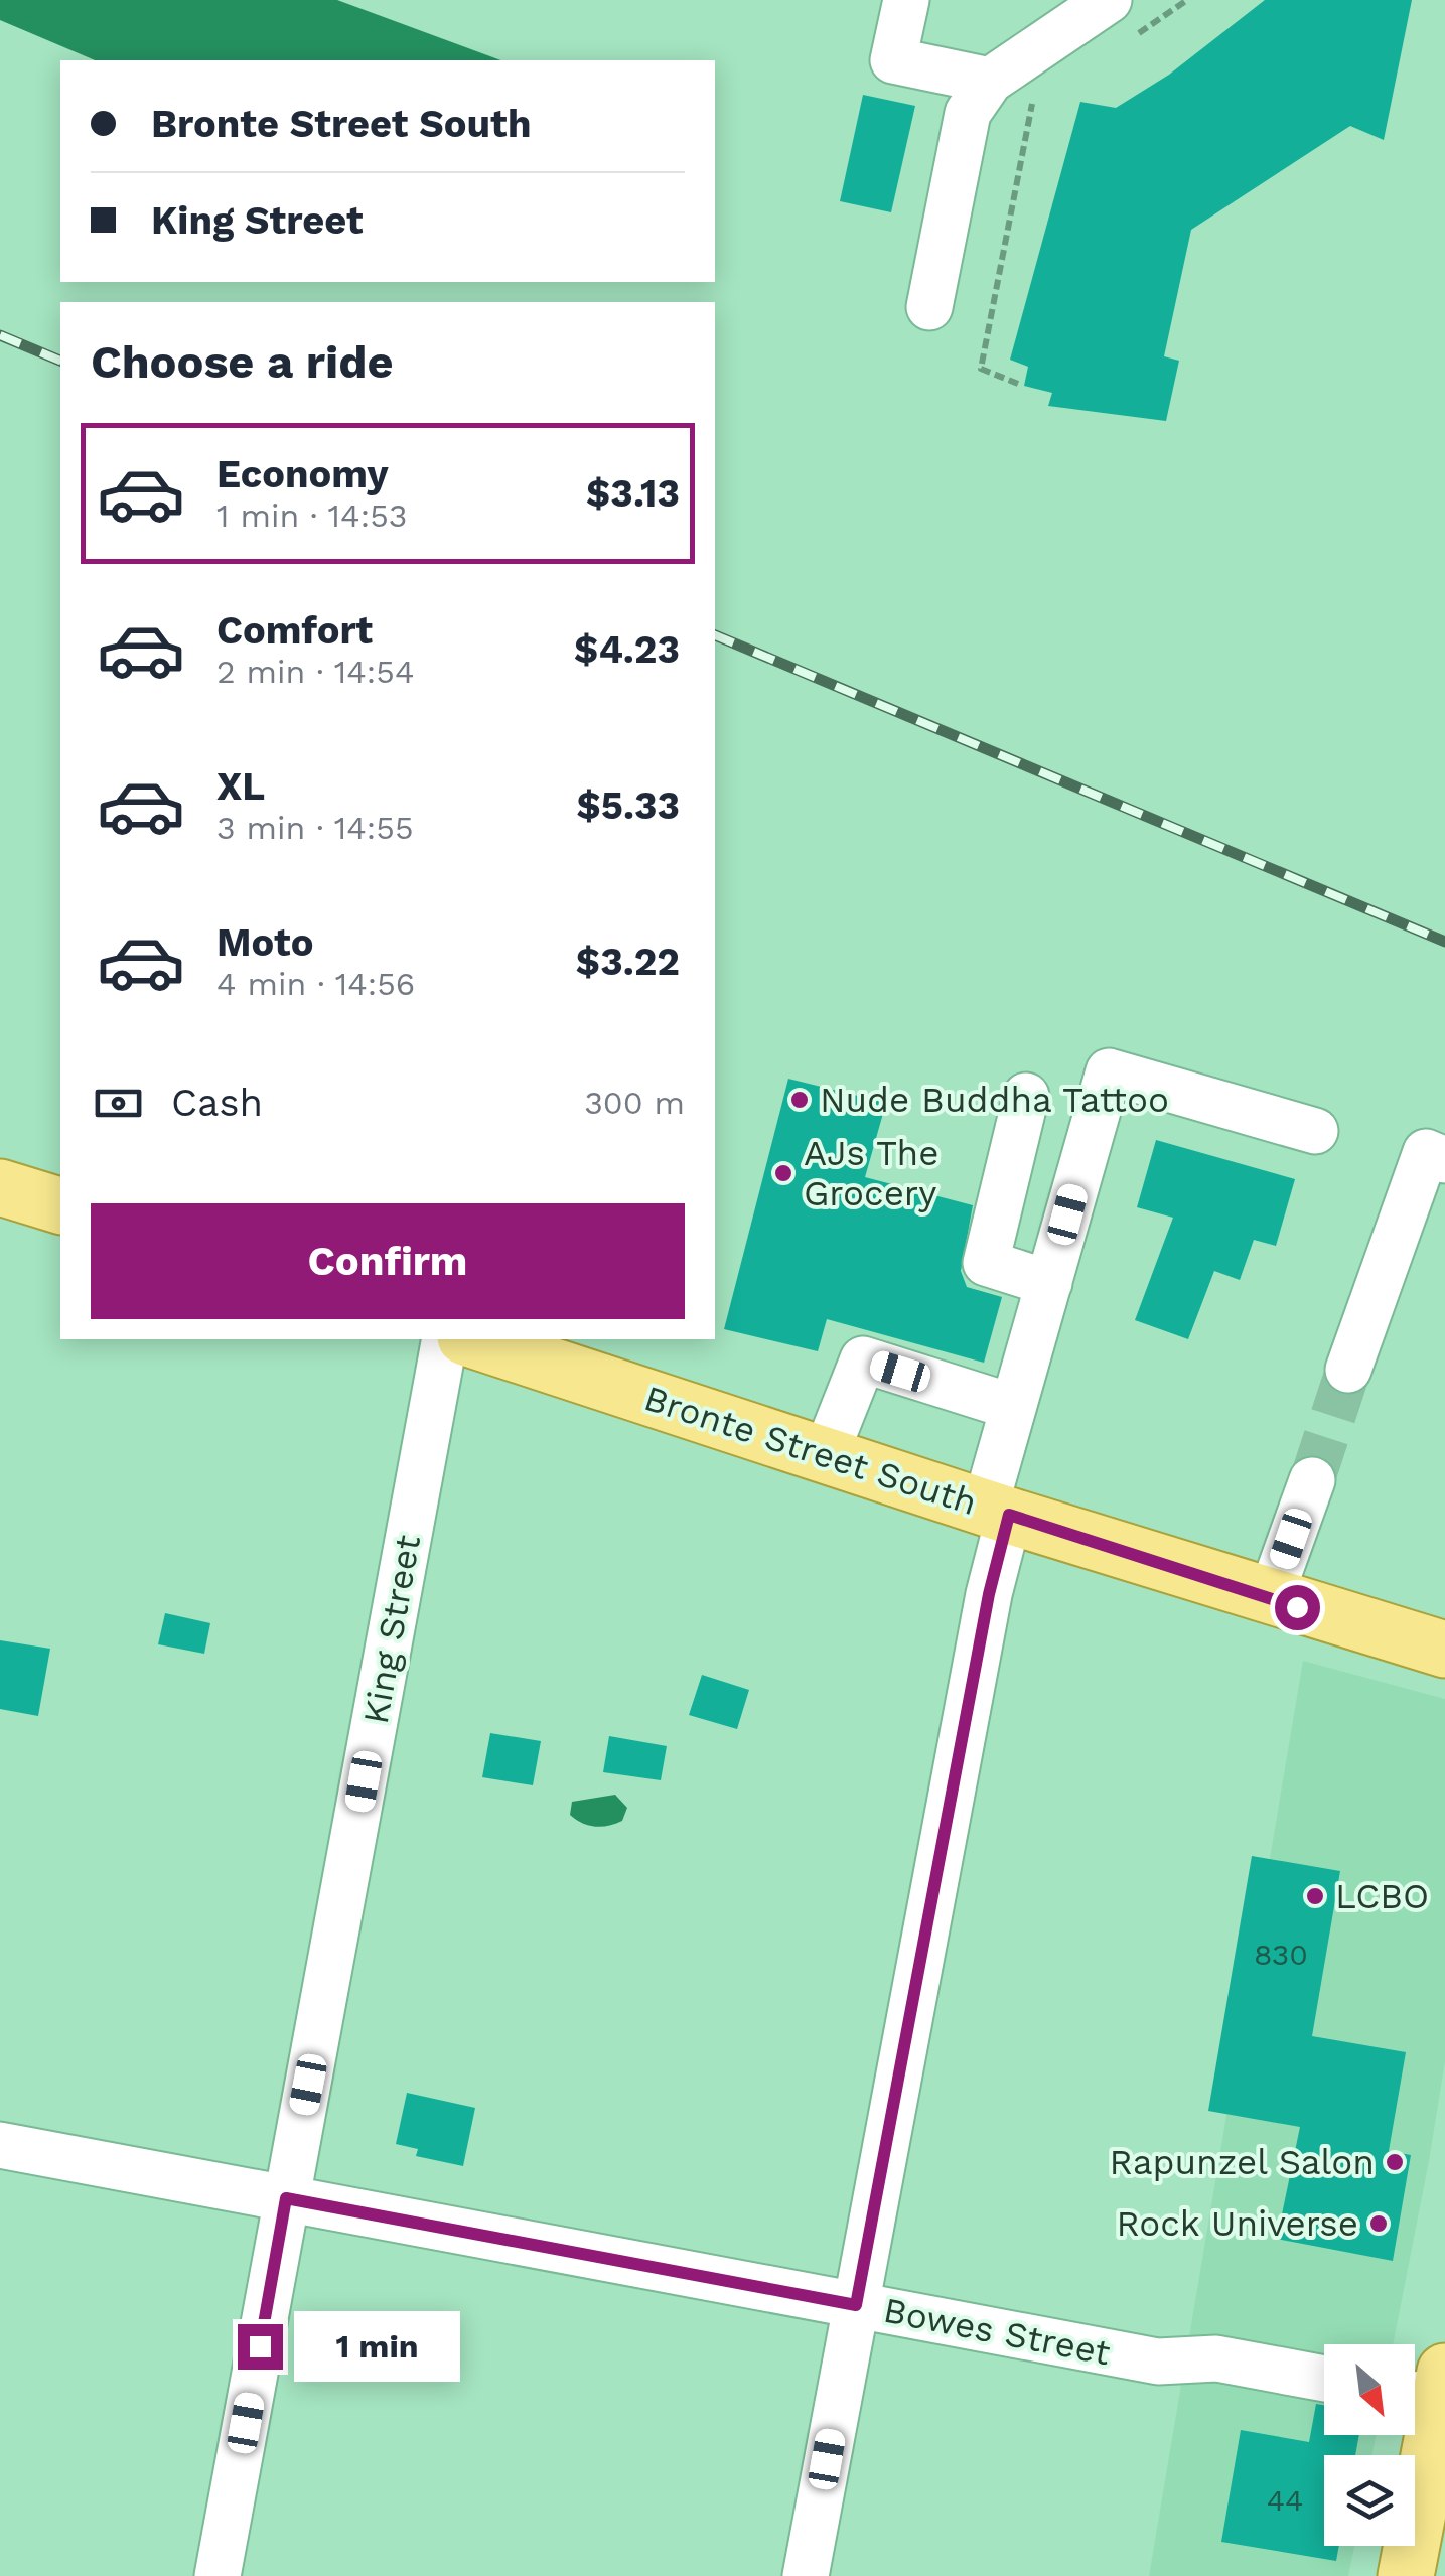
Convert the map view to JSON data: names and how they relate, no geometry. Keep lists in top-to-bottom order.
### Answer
{
  "streets": {
    "main road": ["Bronte Street South"],
    "street": ["King Street", "Bowes Street"]
  },
  "crossings": [
    ["King Street", "Bowes Street"]
  ],
  "places": [
    "Nude Buddha Tattoo",
    "AJs The Grocery",
    "LCBO",
    "Rapunzel Salon",
    "Rock Universe"
  ],
  "house_numbers": ["830", "44"],
  "north": "bottom right",
  "page": {
    "banner": ["Bronte Street South", "King Street"],
    "heading": "Choose a ride",
    "list": [
      {
        "name": "Economy",
        "note": "1 min · 14:53",
        "value": "$3.13"
      },
      {
        "name": "Comfort",
        "note": "2 min · 14:54",
        "value": "$4.23"
      },
      {
        "name": "XL",
        "note": "3 min · 14:55",
        "value": "$5.33"
      },
      {
        "name": "Moto",
        "note": "4 min · 14:56",
        "value": "$3.22"
      }
    ],
    "pay": ["Cash", "300 m"],
    "buttons": "Confirm",
    "bubble": "1 min"
  }
}
